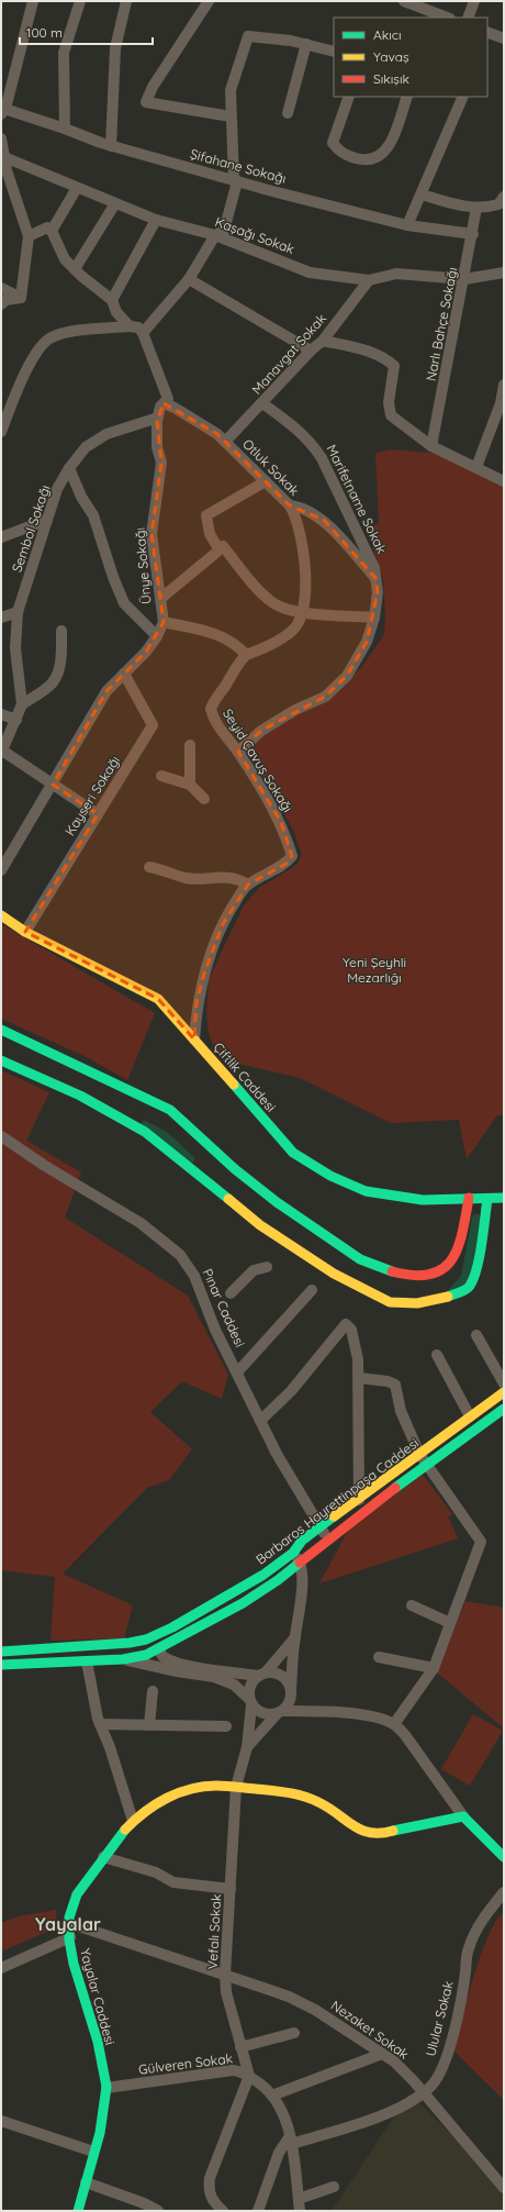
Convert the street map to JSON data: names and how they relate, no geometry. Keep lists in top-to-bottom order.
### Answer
{
  "streets": {
    "street": [
      "Şifahane Sokağı",
      "Kaşağı Sokak",
      "Narlı Bahçe Sokağı",
      "Manavgat Sokak",
      "Otluk Sokak",
      "Marifetname Sokak",
      "Sembol Sokağı",
      "Ünye Sokağı",
      "Seyid Çavuş Sokağı",
      "Kayseri Sokağı",
      "Çiftlik Caddesi",
      "Pınar Caddesi",
      "Barbaros Hayrettinpaşa Caddesi",
      "Vefalı Sokak",
      "Yayalar Caddesi",
      "Ulular Sokak",
      "Nezaket Sokak",
      "Gülveren Sokak"
    ]
  },
  "crossings": [
    ["Şifahane Sokağı", "Narlı Bahçe Sokağı"],
    ["Kaşağı Sokak", "Narlı Bahçe Sokağı"],
    ["Kaşağı Sokak", "Manavgat Sokak"],
    ["Manavgat Sokak", "Otluk Sokak"],
    ["Manavgat Sokak", "Marifetname Sokak"],
    ["Otluk Sokak", "Ünye Sokağı"],
    ["Marifetname Sokak", "Seyid Çavuş Sokağı"],
    ["Sembol Sokağı", "Ünye Sokağı"],
    ["Seyid Çavuş Sokağı", "Çiftlik Caddesi"],
    ["Kayseri Sokağı", "Çiftlik Caddesi"],
    ["Pınar Caddesi", "Barbaros Hayrettinpaşa Caddesi"],
    ["Vefalı Sokak", "Yayalar Caddesi"],
    ["Vefalı Sokak", "Nezaket Sokak"],
    ["Vefalı Sokak", "Gülveren Sokak"],
    ["Yayalar Caddesi", "Nezaket Sokak"],
    ["Yayalar Caddesi", "Gülveren Sokak"],
    ["Ulular Sokak", "Nezaket Sokak"],
    ["Ulular Sokak", "Gülveren Sokak"]
  ],
  "districts": ["Yayalar"],
  "parks": ["Yeni Şeyhli Mezarlığı"],
  "legend": ["Akıcı", "Yavaş", "Sıkışık"],
  "scale_bar": "100 m"
}
